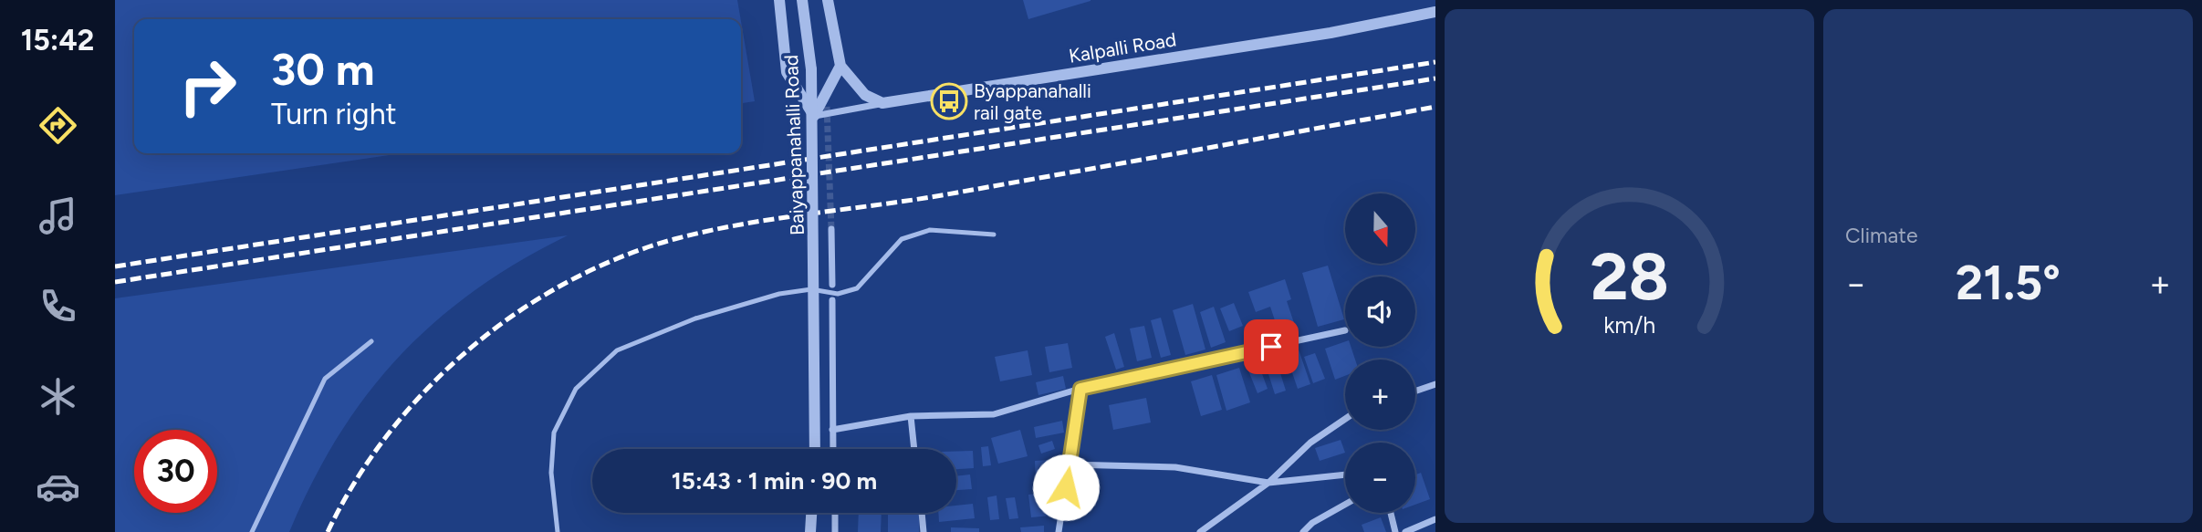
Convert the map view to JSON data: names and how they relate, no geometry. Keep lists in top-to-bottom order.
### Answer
{
  "streets": {
    "street": ["Kalpalli Road", "Baiyappanahalli Road"]
  },
  "crossings": [
    ["Kalpalli Road", "Baiyappanahalli Road"]
  ],
  "places": {
    "bus stop": ["Byappanahalli rail gate"]
  },
  "north": "bottom",
  "page": {
    "tabs": "15:42",
    "tile": "Climate",
    "turn": ["30 m", "Turn right"],
    "map_buttons": ["+", "−"],
    "heat": ["−", "21.5°", "+"],
    "limit": "30",
    "trip": "15:43 · 1 min · 90 m",
    "gauge": ["28", "km/h"]
  }
}
